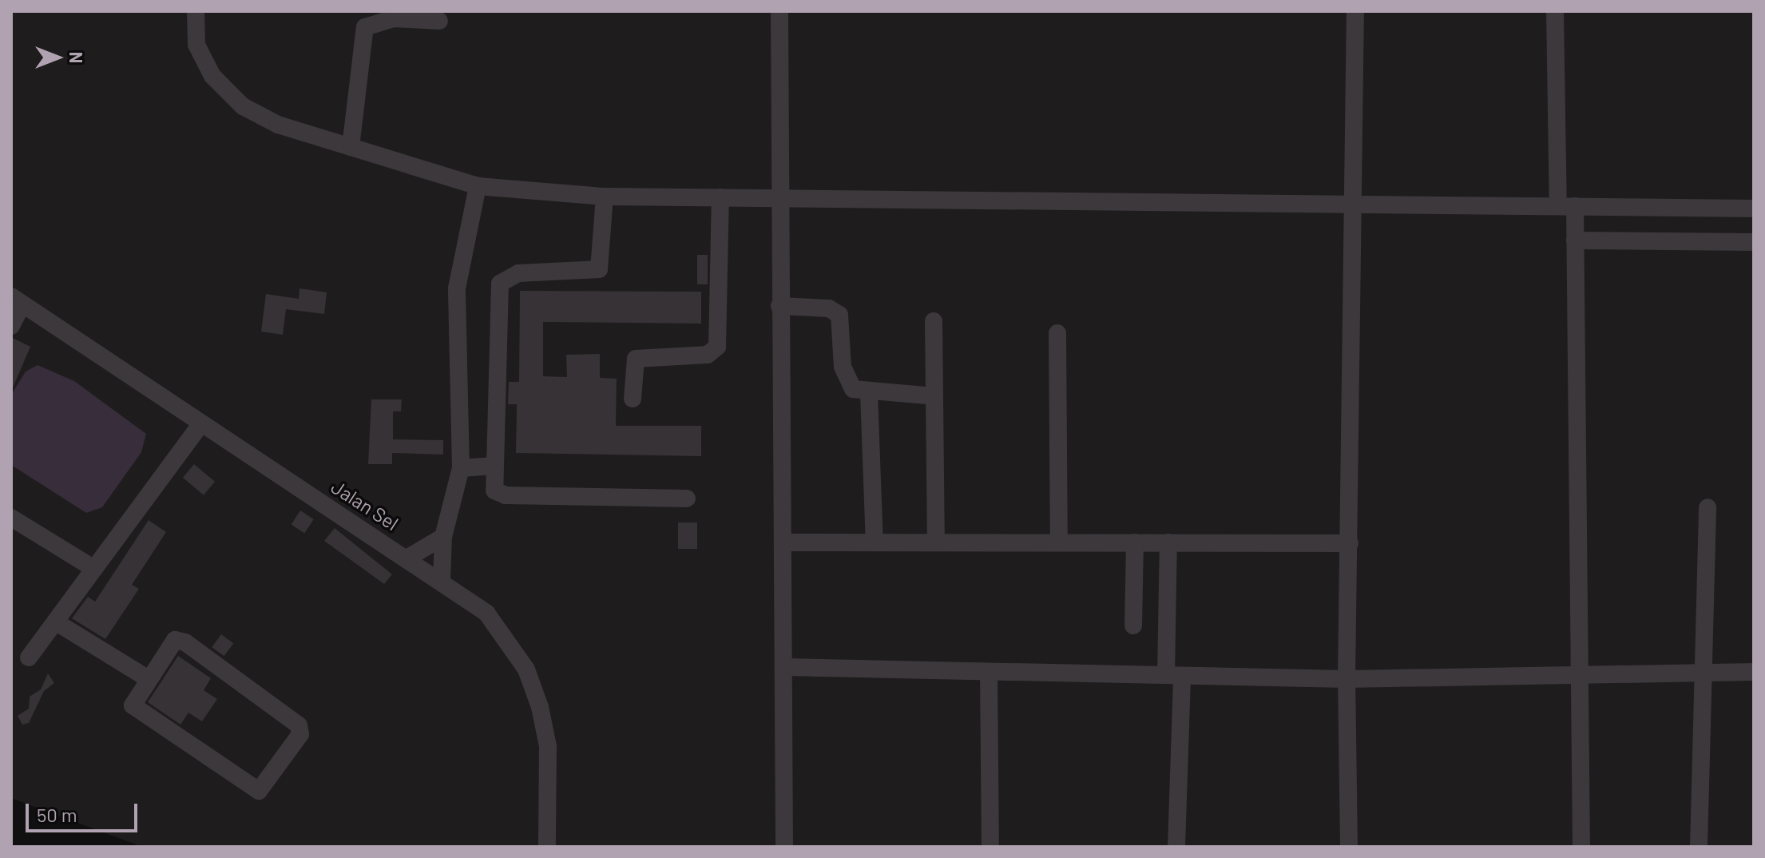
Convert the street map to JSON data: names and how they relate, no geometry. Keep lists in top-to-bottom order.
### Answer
{
  "streets": {
    "street": ["Jalan Sel"]
  },
  "scale_bar": "50 m",
  "north": "right"
}
